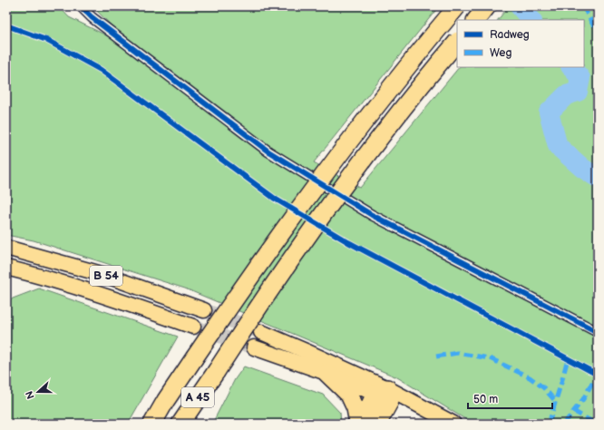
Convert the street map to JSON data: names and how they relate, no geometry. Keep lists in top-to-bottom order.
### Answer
{
  "streets": {
    "highway": ["A 45"],
    "main road": ["B 54"]
  },
  "legend": ["Radweg", "Weg"],
  "scale_bar": "50 m",
  "north": "left"
}
